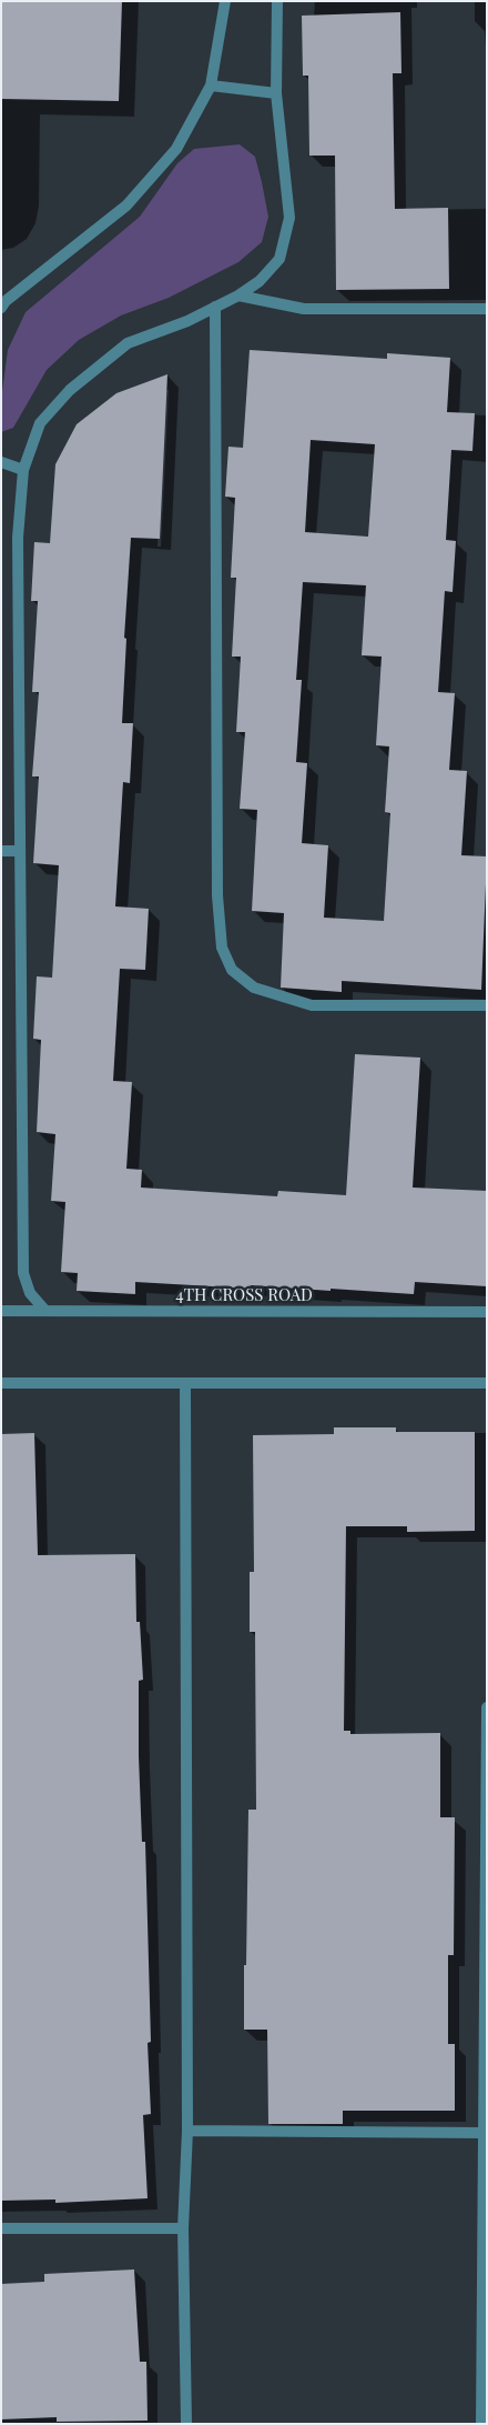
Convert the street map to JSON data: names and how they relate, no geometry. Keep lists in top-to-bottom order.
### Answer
{
  "streets": {
    "street": ["4TH CROSS ROAD"]
  }
}
